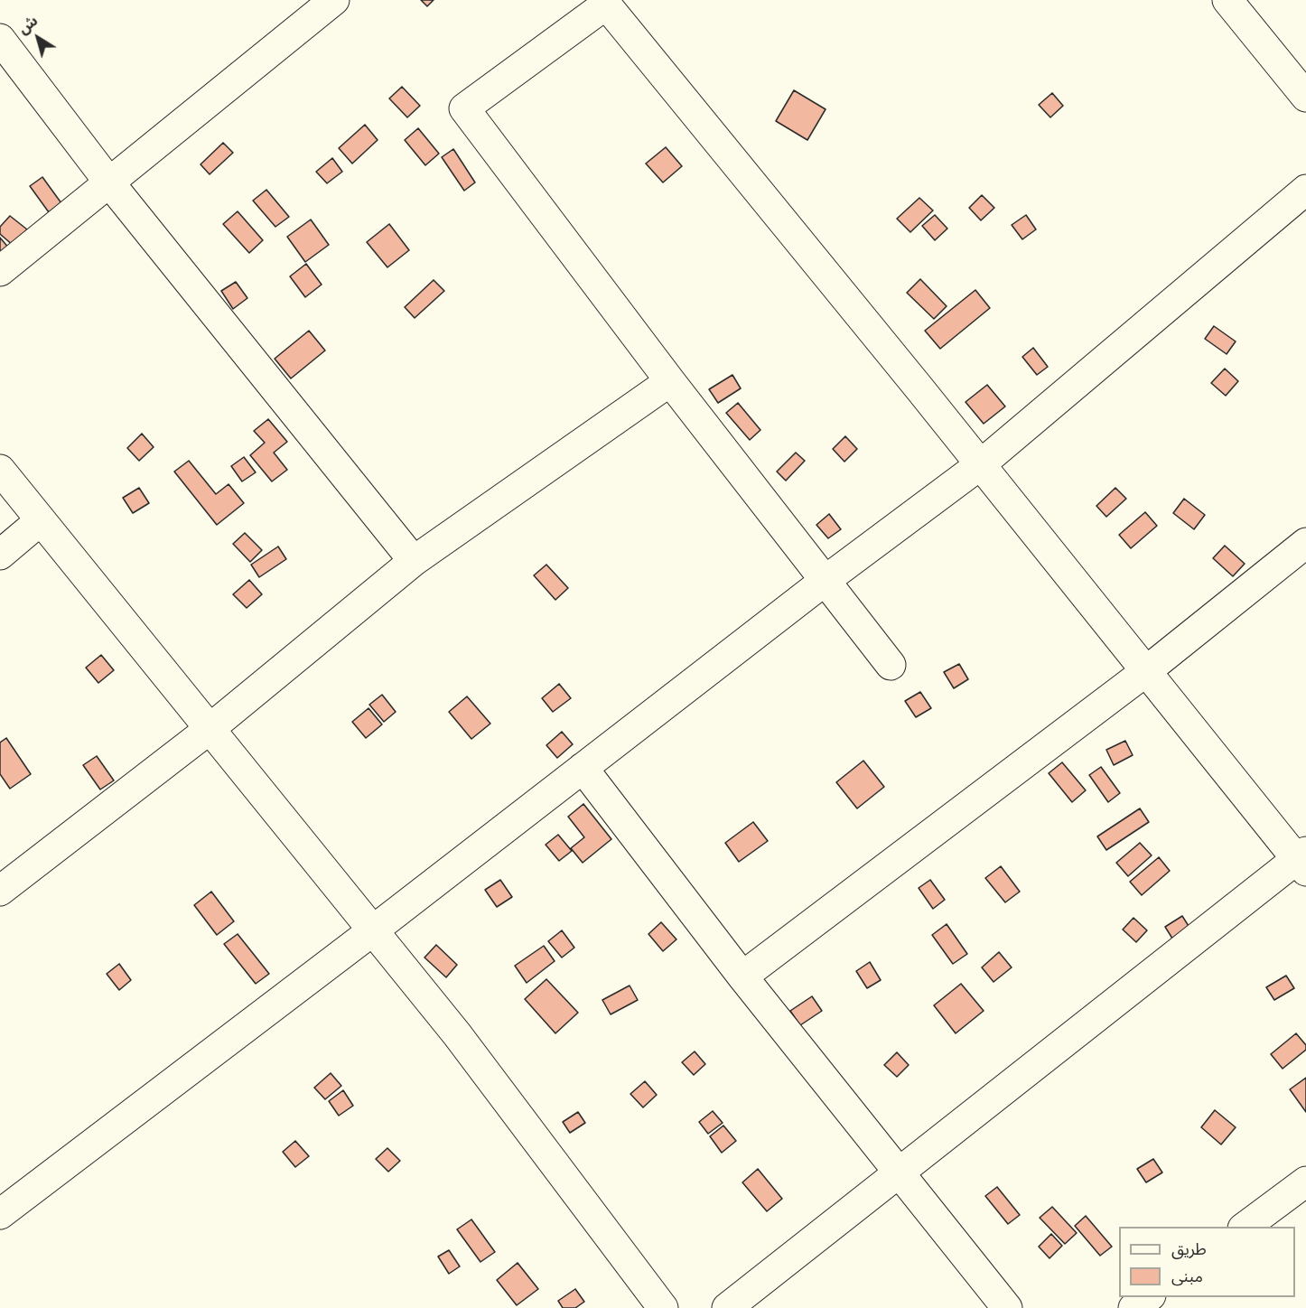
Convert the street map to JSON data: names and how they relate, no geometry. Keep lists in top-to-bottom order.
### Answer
{
  "legend": ["طريق", "مبنى"],
  "north": "top left"
}
